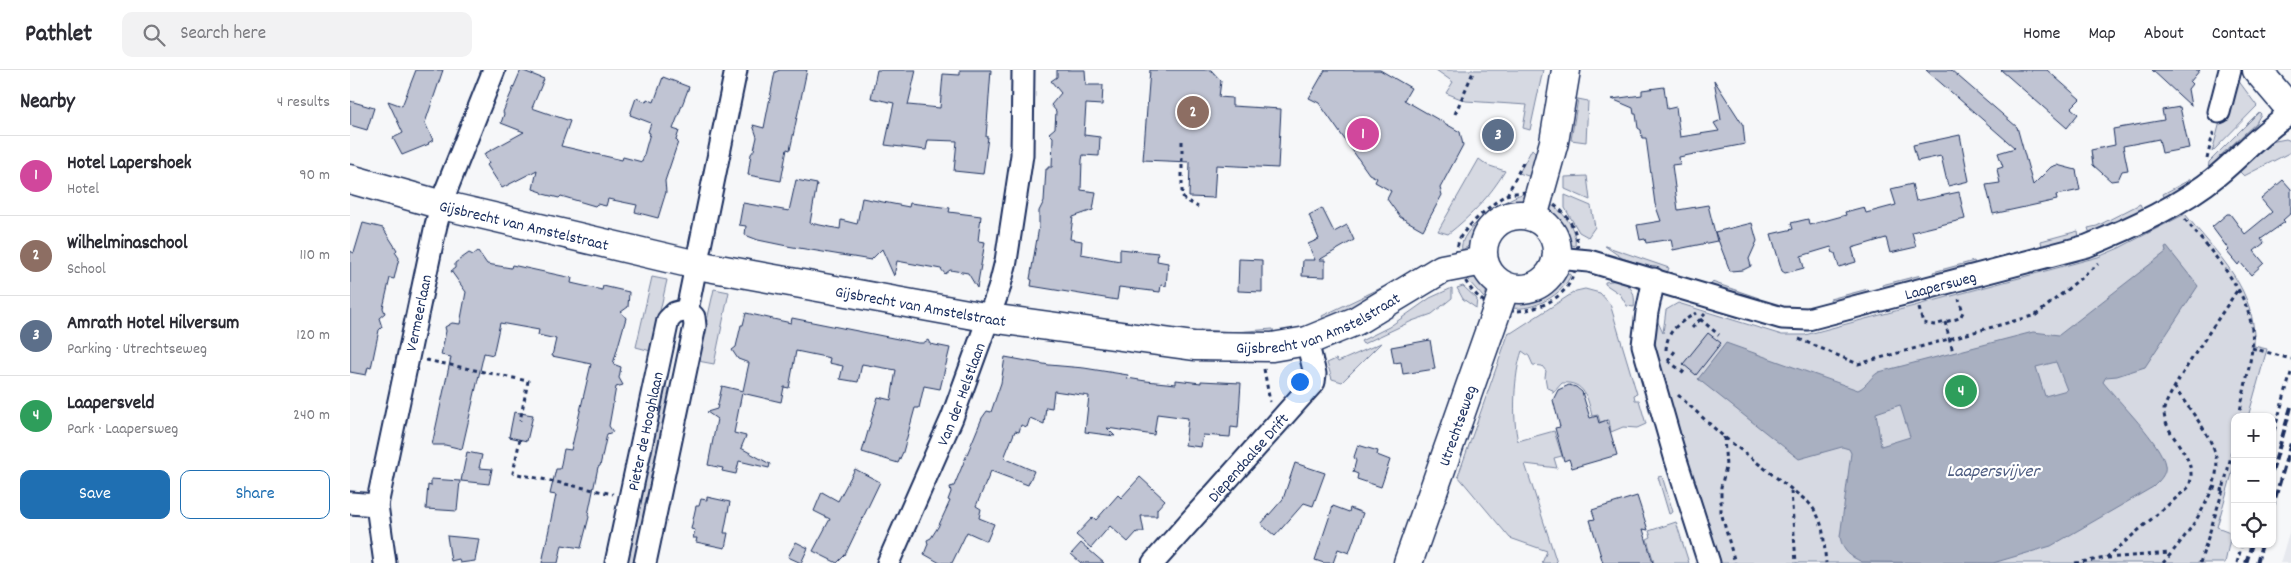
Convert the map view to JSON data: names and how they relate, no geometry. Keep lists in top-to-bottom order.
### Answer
{
  "streets": {
    "street": [
      "Gijsbrecht van Amstelstraat",
      "Laapersweg",
      "Vermeerlaan",
      "Van der Helstlaan",
      "Utrechtseweg",
      "Pieter de Hooghlaan",
      "Diependaalse Drift"
    ]
  },
  "crossings": [
    ["Gijsbrecht van Amstelstraat", "Vermeerlaan"],
    ["Gijsbrecht van Amstelstraat", "Van der Helstlaan"],
    ["Gijsbrecht van Amstelstraat", "Diependaalse Drift"]
  ],
  "water": ["Laapersvijver"],
  "page": {
    "header": "Pathlet",
    "search": "Search here",
    "nav": [
      "Home",
      "Map",
      "About",
      "Contact"
    ],
    "heading": ["Nearby", "4 results"],
    "pins": [
      "2",
      "1",
      "3",
      "4"
    ],
    "list": [
      {
        "mark": "1",
        "name": "Hotel Lapershoek",
        "note": "Hotel",
        "value": "90 m"
      },
      {
        "mark": "2",
        "name": "Wilhelminaschool",
        "note": "School",
        "value": "110 m"
      },
      {
        "mark": "3",
        "name": "Amrath Hotel Hilversum",
        "note": "Parking · Utrechtseweg",
        "value": "120 m"
      },
      {
        "mark": "4",
        "name": "Laapersveld",
        "note": "Park · Laapersweg",
        "value": "240 m"
      }
    ],
    "map_buttons": ["+", "−"],
    "buttons": ["Save", "Share"]
  }
}
